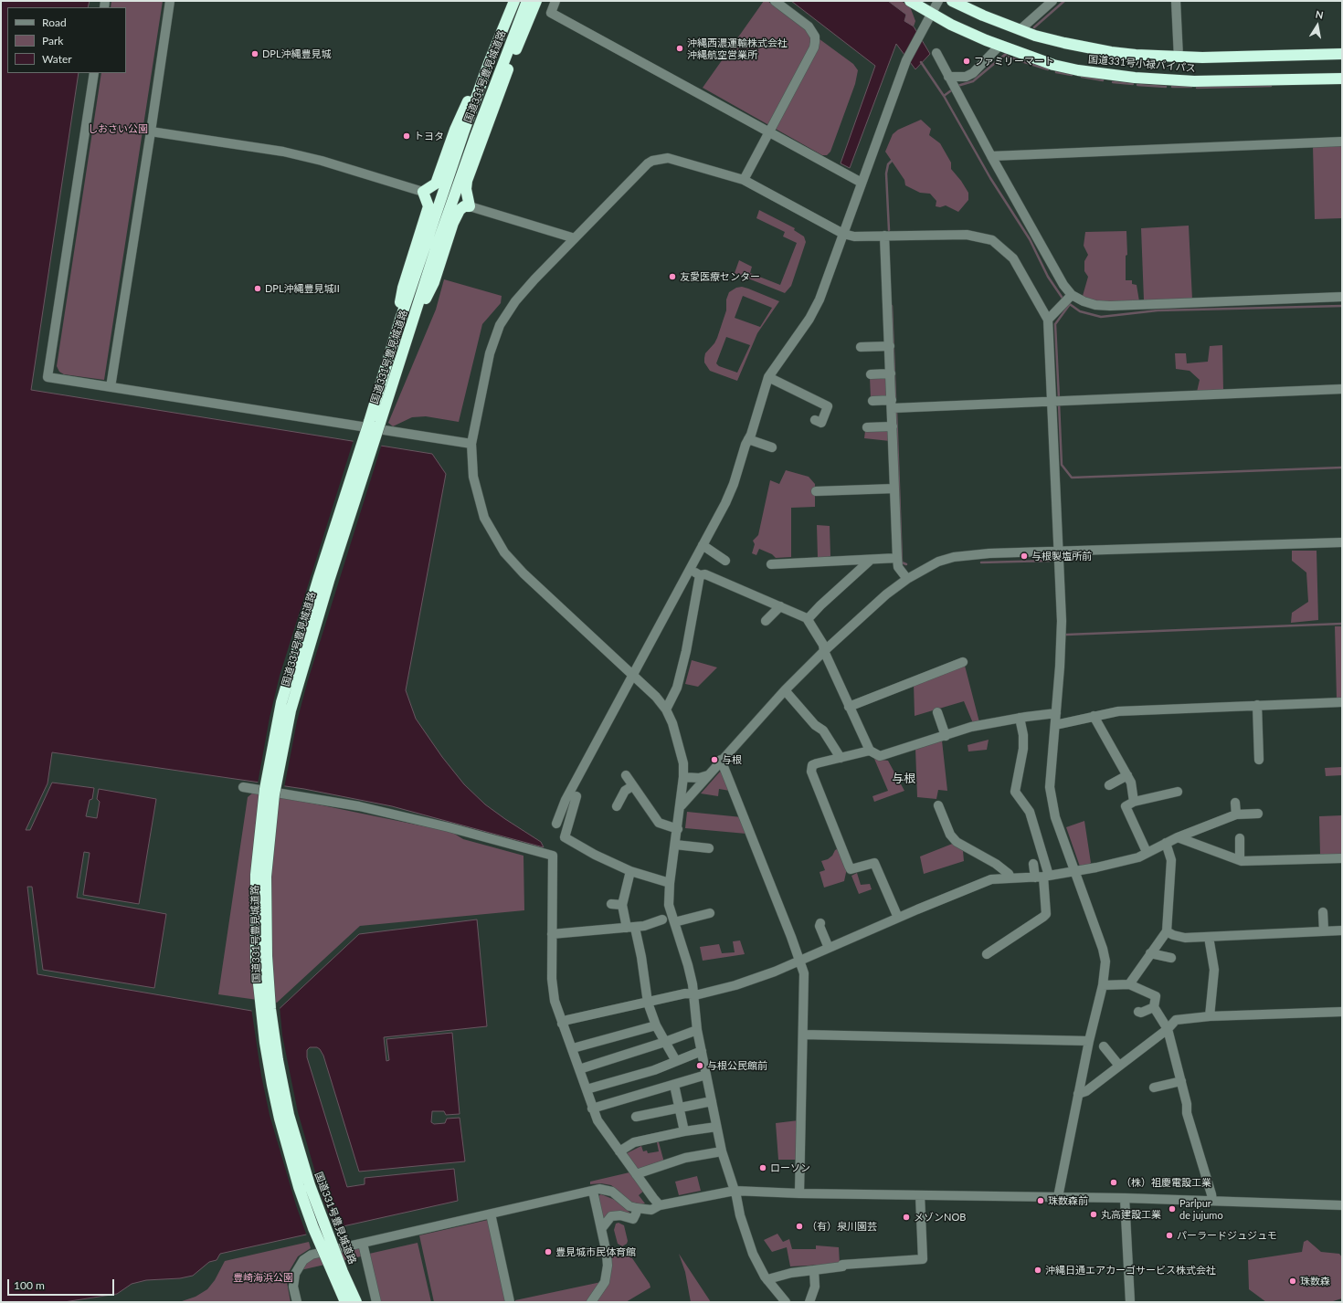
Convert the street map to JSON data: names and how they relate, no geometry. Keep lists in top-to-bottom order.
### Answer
{
  "streets": {
    "highway": ["国道331号小禄バイパス", "国道331号豊見城道路"]
  },
  "districts": ["与根"],
  "parks": ["しおさい公園", "豊崎海浜公園"],
  "places": [
    "沖縄西濃運輸株式会社 沖縄航空営業所",
    "DPL沖縄豊見城",
    "ファミリーマート",
    "トヨタ",
    "友愛医療センター",
    "DPL沖縄豊見城II",
    "与根製塩所前",
    "与根",
    "与根公民館前",
    "ローソン",
    "（株）祖慶電設工業",
    "珠数森前",
    "Parlpur de jujumo",
    "丸高建設工業",
    "メゾンNOB",
    "（有）泉川園芸",
    "パーラードジュジュモ",
    "豊見城市民体育館",
    "沖縄日通エアカーゴサービス株式会社",
    "珠数森"
  ],
  "legend": ["Road", "Park", "Water"],
  "scale_bar": "100 m",
  "north": "top"
}
